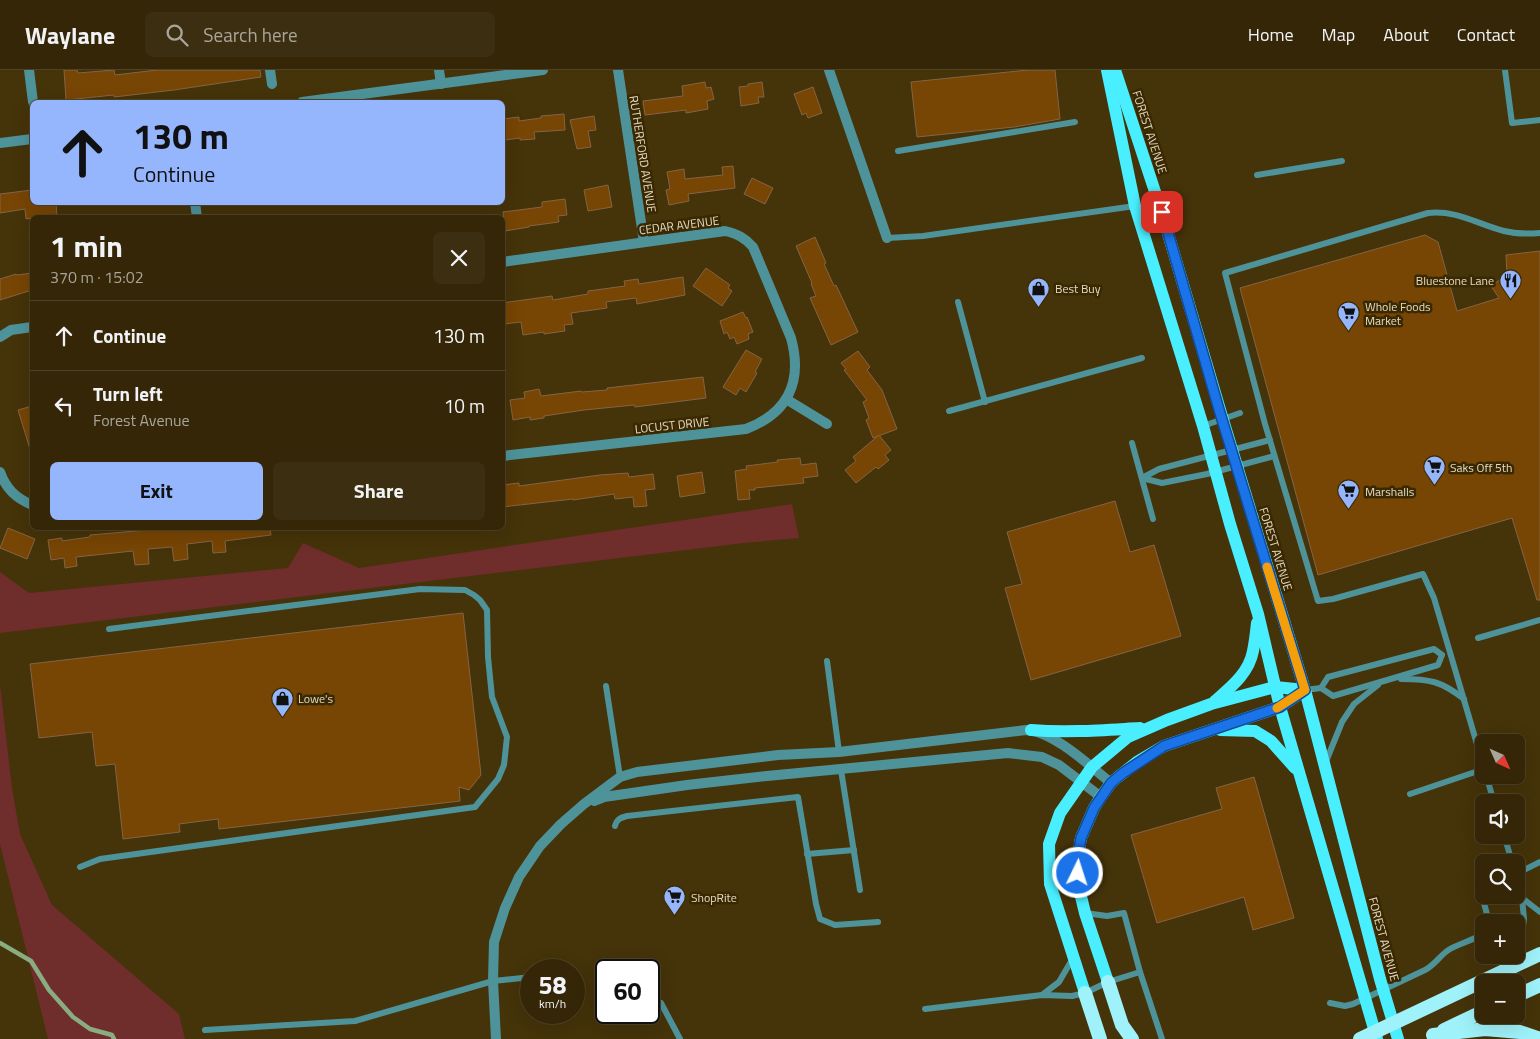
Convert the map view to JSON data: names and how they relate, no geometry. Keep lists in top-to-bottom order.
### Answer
{
  "streets": {
    "main road": ["FOREST AVENUE"],
    "street": ["RUTHERFORD AVENUE", "CEDAR AVENUE", "LOCUST DRIVE"]
  },
  "crossings": [
    ["RUTHERFORD AVENUE", "CEDAR AVENUE"],
    ["CEDAR AVENUE", "LOCUST DRIVE"]
  ],
  "places": {
    "restaurant": ["Bluestone Lane"],
    "shop": ["Best Buy", "Lowe's"],
    "supermarket": [
      "Whole Foods Market",
      "Saks Off 5th",
      "Marshalls",
      "ShopRite"
    ]
  },
  "north": "bottom right",
  "page": {
    "header": "Waylane",
    "search": "Search here",
    "nav": [
      "Home",
      "Map",
      "About",
      "Contact"
    ],
    "turn": ["130 m", "Continue"],
    "heading": ["1 min", "370 m · 15:02"],
    "list": [
      {
        "name": "Continue",
        "value": "130 m"
      },
      {
        "name": "Turn left",
        "note": "Forest Avenue",
        "value": "10 m"
      }
    ],
    "buttons": ["Exit", "Share"],
    "map_buttons": ["+", "−"],
    "speed": "58 km/h",
    "limit": "60"
  }
}
